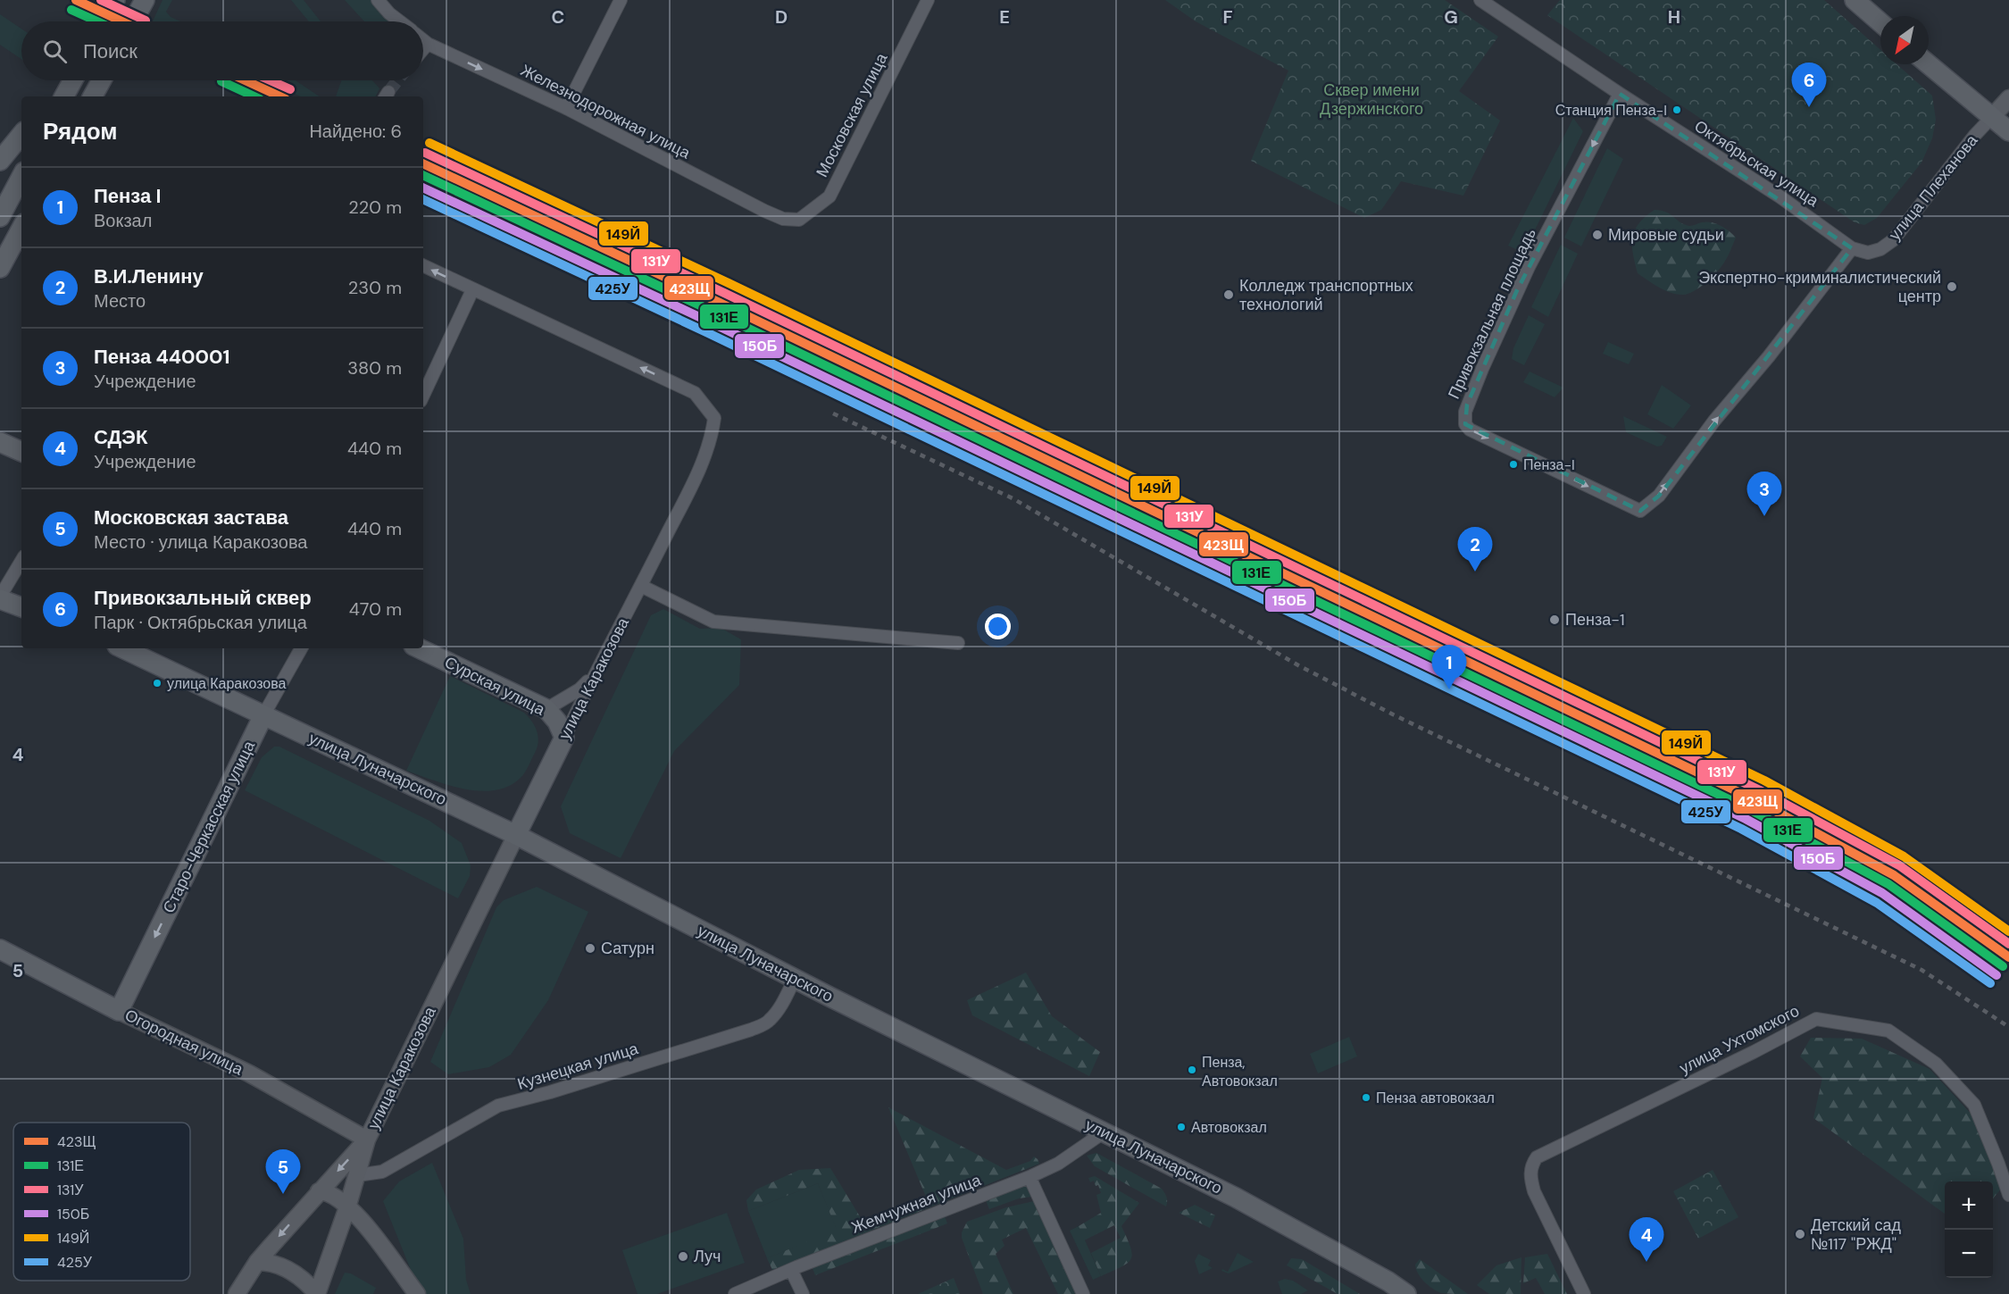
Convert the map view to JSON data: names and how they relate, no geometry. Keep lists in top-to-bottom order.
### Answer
{
  "streets": {
    "main road": [
      "улица Плеханова",
      "улица Каракозова",
      "Сурская улица",
      "улица Луначарского",
      "Старо-Черкасская улица",
      "Огородная улица"
    ],
    "street": [
      "Железнодорожная улица",
      "Московская улица",
      "Октябрьская улица",
      "Привокзальная площадь",
      "улица Ухтомского",
      "Кузнецкая улица",
      "Жемчужная улица"
    ]
  },
  "crossings": [
    ["Железнодорожная улица", "Московская улица"],
    ["Октябрьская улица", "улица Плеханова"],
    ["Октябрьская улица", "Привокзальная площадь"],
    ["улица Плеханова", "Привокзальная площадь"],
    ["улица Каракозова", "Сурская улица"],
    ["улица Каракозова", "улица Луначарского"],
    ["улица Каракозова", "Огородная улица"],
    ["улица Каракозова", "Кузнецкая улица"],
    ["улица Луначарского", "Старо-Черкасская улица"],
    ["улица Луначарского", "Кузнецкая улица"],
    ["улица Луначарского", "Жемчужная улица"],
    ["Старо-Черкасская улица", "Огородная улица"]
  ],
  "one_way": ["Железнодорожная улица", "Старо-Черкасская улица"],
  "parks": ["Сквер имени Дзержинского"],
  "places": [
    "Станция Пенза-I",
    "Мировые судьи",
    "Экспертно-криминалистический центр",
    "Колледж транспортных технологий",
    "Пенза-I",
    "Пенза-1",
    "улица Каракозова",
    "Сатурн",
    "Пенза, Автовокзал",
    "Пенза автовокзал",
    "Автовокзал",
    "Детский сад №117 \"РЖД\"",
    "Луч"
  ],
  "lines": [
    "transit line 423Щ",
    "transit line 131У",
    "transit line 131Е",
    "transit line 149Й",
    "transit line 150Б",
    "transit line 425У"
  ],
  "legend": [
    "423Щ",
    "131Е",
    "131У",
    "150Б",
    "149Й",
    "425У"
  ],
  "north": "bottom left",
  "page": {
    "search": "Поиск",
    "pins": [
      "6",
      "3",
      "2",
      "1",
      "5",
      "4"
    ],
    "heading": ["Рядом", "Найдено: 6"],
    "list": [
      {
        "mark": "1",
        "name": "Пенза I",
        "note": "Вокзал",
        "value": "220 m"
      },
      {
        "mark": "2",
        "name": "В.И.Ленину",
        "note": "Место",
        "value": "230 m"
      },
      {
        "mark": "3",
        "name": "Пенза 440001",
        "note": "Учреждение",
        "value": "380 m"
      },
      {
        "mark": "4",
        "name": "СДЭК",
        "note": "Учреждение",
        "value": "440 m"
      },
      {
        "mark": "5",
        "name": "Московская застава",
        "note": "Место · улица Каракозова",
        "value": "440 m"
      },
      {
        "mark": "6",
        "name": "Привокзальный сквер",
        "note": "Парк · Октябрьская улица",
        "value": "470 m"
      }
    ],
    "map_buttons": ["+", "−"]
  },
  "grid": {
    "columns": [
      "C",
      "D",
      "E",
      "F",
      "G",
      "H"
    ],
    "rows": ["4", "5"]
  }
}
